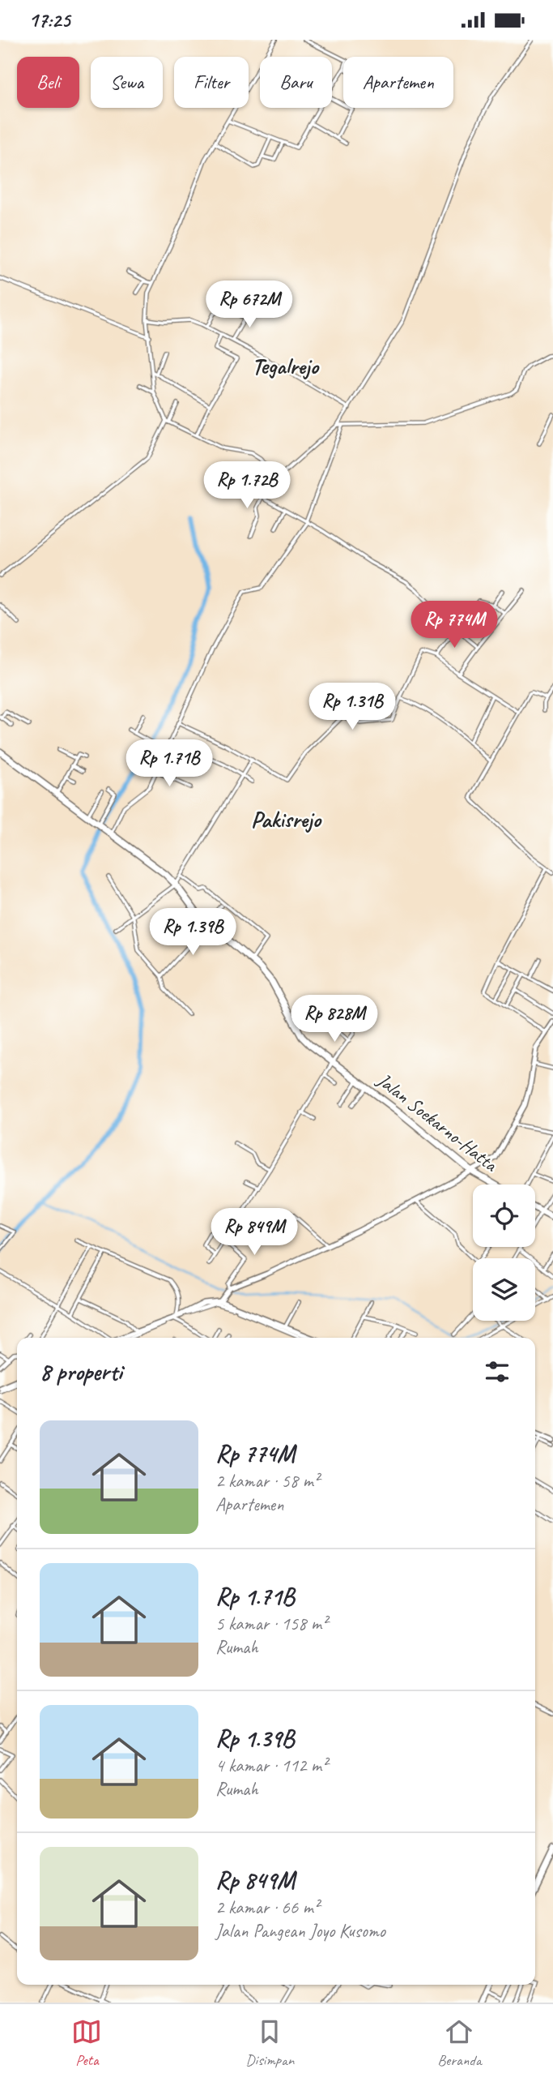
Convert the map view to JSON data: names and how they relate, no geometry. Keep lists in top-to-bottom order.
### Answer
{
  "streets": {
    "highway": ["Jalan Soekarno-Hatta"]
  },
  "districts": ["Tegalrejo", "Pakisrejo"],
  "page": {
    "status": "17:25",
    "chip": [
      "Beli",
      "Sewa",
      "Filter",
      "Baru",
      "Apartemen"
    ],
    "price": [
      "Rp 672M",
      "Rp 1.72B",
      "Rp 774M",
      "Rp 1.31B",
      "Rp 1.71B",
      "Rp 1.39B",
      "Rp 828M",
      "Rp 849M"
    ],
    "heading": "8 properti",
    "list": [
      {
        "name": "Rp 774M",
        "note": "2 kamar · 58 m² · Apartemen"
      },
      {
        "name": "Rp 1.71B",
        "note": "5 kamar · 158 m² · Rumah"
      },
      {
        "name": "Rp 1.39B",
        "note": "4 kamar · 112 m² · Rumah"
      },
      {
        "name": "Rp 849M",
        "note": "2 kamar · 66 m² · Jalan Pangean Joyo Kusomo"
      }
    ],
    "tabs": ["Peta", "Disimpan", "Beranda"]
  }
}
